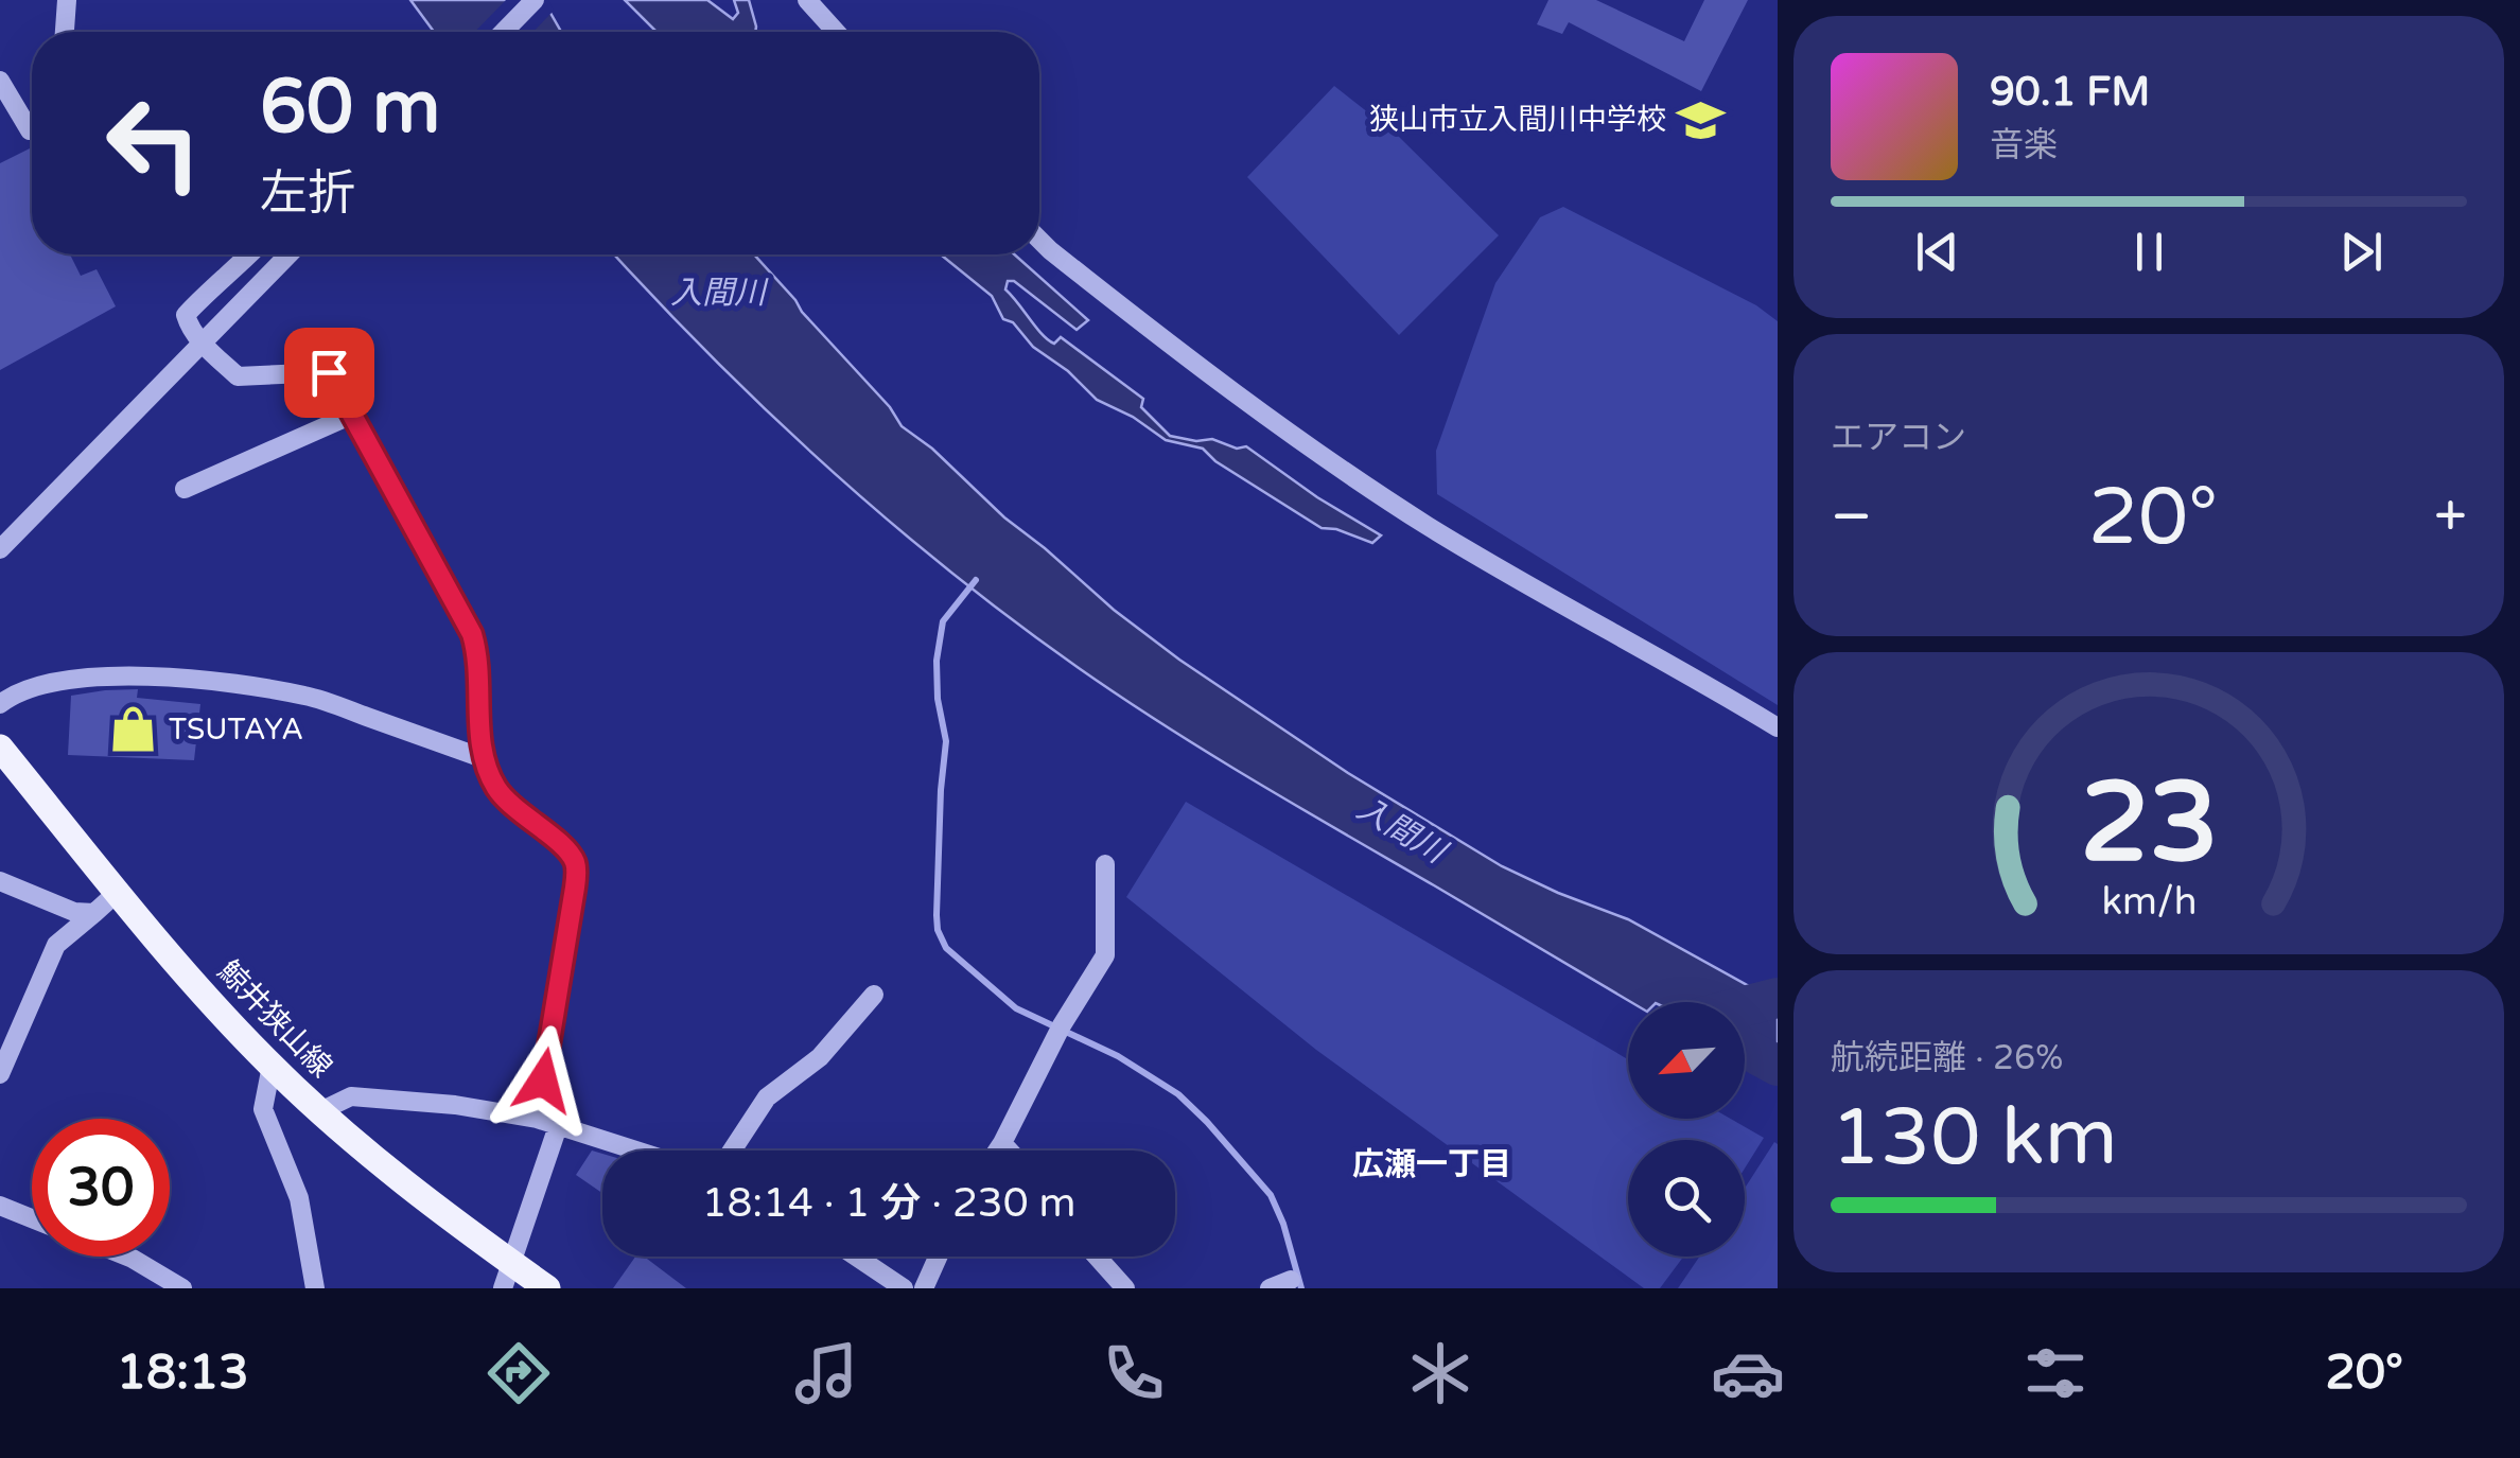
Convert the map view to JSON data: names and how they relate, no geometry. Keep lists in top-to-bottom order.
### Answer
{
  "streets": {
    "main road": ["鯨井狭山線"]
  },
  "districts": ["広瀬一丁目"],
  "water": ["入間川"],
  "places": {
    "school or university": ["狭山市立入間川中学校"],
    "shop": ["TSUTAYA"]
  },
  "north": "bottom left",
  "page": {
    "turn": ["60 m", "左折"],
    "song": ["90.1 FM", "音楽"],
    "tile": [
      "エアコン",
      ["航続距離 · 26%", "130 km"]
    ],
    "heat": ["−", "20°", "+"],
    "limit": "30",
    "trip": "18:14 · 1 分 · 230 m",
    "tabs": ["18:13", "20°"],
    "gauge": ["23", "km/h"]
  }
}
